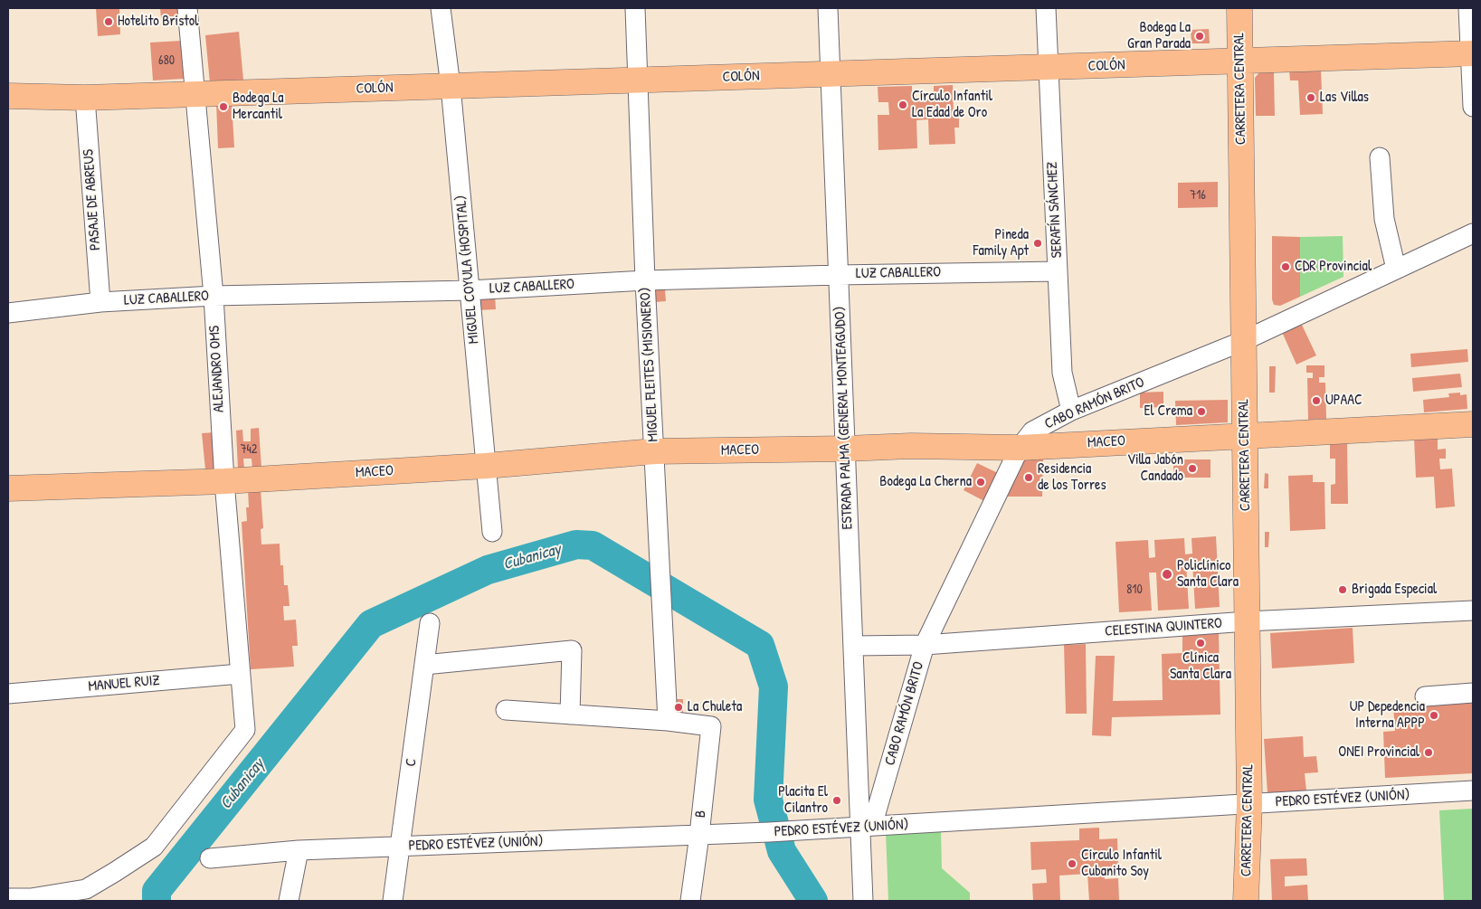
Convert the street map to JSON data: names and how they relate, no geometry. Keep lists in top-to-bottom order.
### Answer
{
  "streets": {
    "main road": ["COLÓN", "CARRETERA CENTRAL", "MACEO"],
    "street": [
      "PASAJE DE ABREUS",
      "SERAFÍN SÁNCHEZ",
      "MIGUEL COYULA (HOSPITAL)",
      "LUZ CABALLERO",
      "MIGUEL FLEITES (MISIONERO)",
      "ALEJANDRO OMS",
      "CABO RAMÓN BRITO",
      "ESTRADA PALMA (GENERAL MONTEAGUDO)",
      "CELESTINA QUINTERO",
      "MANUEL RUIZ",
      "C",
      "PEDRO ESTÉVEZ (UNIÓN)",
      "B"
    ]
  },
  "crossings": [
    ["COLÓN", "CARRETERA CENTRAL"],
    ["COLÓN", "PASAJE DE ABREUS"],
    ["COLÓN", "SERAFÍN SÁNCHEZ"],
    ["COLÓN", "MIGUEL COYULA (HOSPITAL)"],
    ["COLÓN", "MIGUEL FLEITES (MISIONERO)"],
    ["COLÓN", "ALEJANDRO OMS"],
    ["COLÓN", "ESTRADA PALMA (GENERAL MONTEAGUDO)"],
    ["CARRETERA CENTRAL", "CABO RAMÓN BRITO"],
    ["CARRETERA CENTRAL", "MACEO"],
    ["CARRETERA CENTRAL", "CELESTINA QUINTERO"],
    ["CARRETERA CENTRAL", "PEDRO ESTÉVEZ (UNIÓN)"],
    ["PASAJE DE ABREUS", "LUZ CABALLERO"],
    ["SERAFÍN SÁNCHEZ", "LUZ CABALLERO"],
    ["SERAFÍN SÁNCHEZ", "CABO RAMÓN BRITO"],
    ["MIGUEL COYULA (HOSPITAL)", "LUZ CABALLERO"],
    ["MIGUEL COYULA (HOSPITAL)", "MACEO"],
    ["LUZ CABALLERO", "MIGUEL FLEITES (MISIONERO)"],
    ["LUZ CABALLERO", "ALEJANDRO OMS"],
    ["LUZ CABALLERO", "ESTRADA PALMA (GENERAL MONTEAGUDO)"],
    ["MIGUEL FLEITES (MISIONERO)", "MACEO"],
    ["MIGUEL FLEITES (MISIONERO)", "B"],
    ["ALEJANDRO OMS", "MACEO"],
    ["ALEJANDRO OMS", "MANUEL RUIZ"],
    ["CABO RAMÓN BRITO", "ESTRADA PALMA (GENERAL MONTEAGUDO)"],
    ["CABO RAMÓN BRITO", "MACEO"],
    ["CABO RAMÓN BRITO", "CELESTINA QUINTERO"],
    ["CABO RAMÓN BRITO", "PEDRO ESTÉVEZ (UNIÓN)"],
    ["ESTRADA PALMA (GENERAL MONTEAGUDO)", "MACEO"],
    ["ESTRADA PALMA (GENERAL MONTEAGUDO)", "CELESTINA QUINTERO"],
    ["ESTRADA PALMA (GENERAL MONTEAGUDO)", "PEDRO ESTÉVEZ (UNIÓN)"],
    ["C", "PEDRO ESTÉVEZ (UNIÓN)"],
    ["PEDRO ESTÉVEZ (UNIÓN)", "B"]
  ],
  "water": ["Cubanicay"],
  "places": [
    "Hotelito Bristol",
    "Bodega La Gran Parada",
    "Las Villas",
    "Círculo Infantil La Edad de Oro",
    "Bodega La Mercantil",
    "Pineda Family Apt",
    "CDR Provincial",
    "UPAAC",
    "El Crema",
    "Villa Jabón Candado",
    "Residencia de los Torres",
    "Bodega La Cherna",
    "Policlínico Santa Clara",
    "Brigada Especial",
    "Clínica Santa Clara",
    "La Chuleta",
    "UP Depedencia Interna APPP",
    "ONEI Provincial",
    "Placita El Cilantro",
    "Círculo Infantil Cubanito Soy"
  ],
  "house_numbers": [
    "680",
    "716",
    "742",
    "810"
  ]
}
